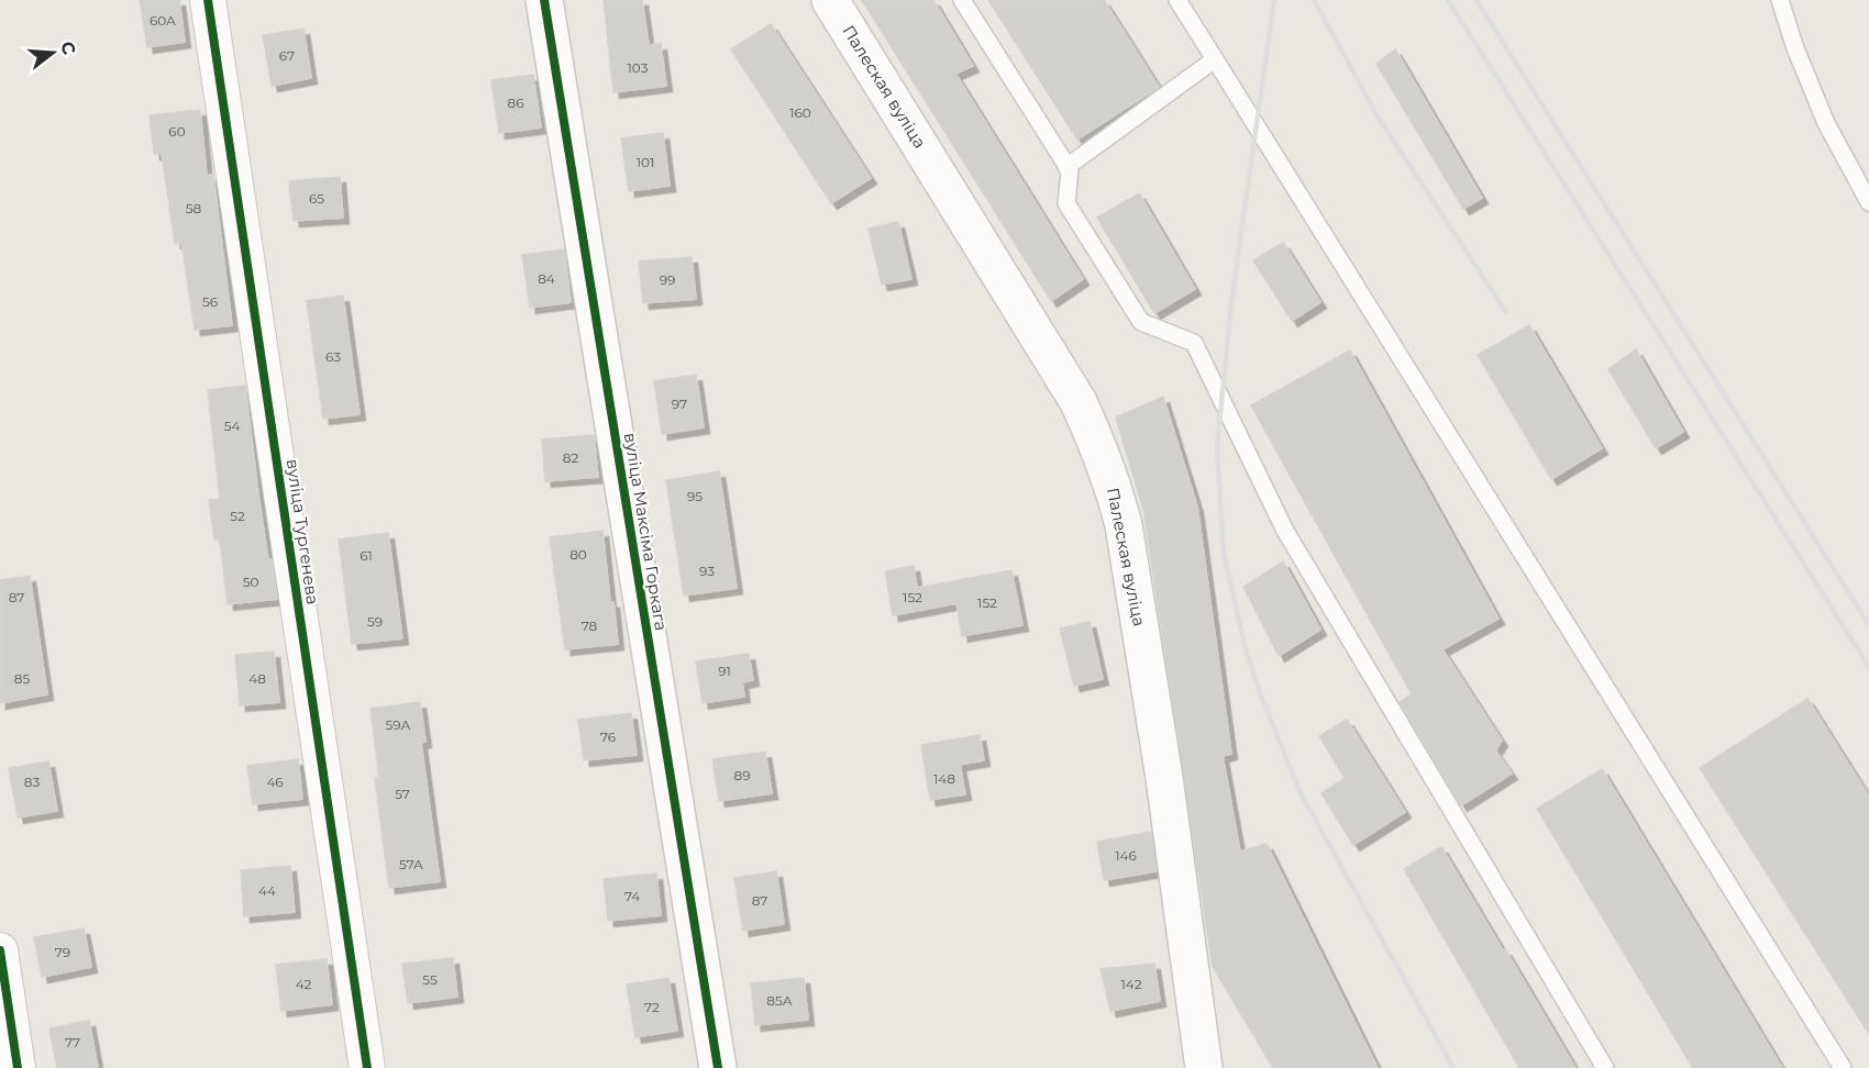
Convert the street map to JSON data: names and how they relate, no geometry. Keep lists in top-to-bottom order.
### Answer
{
  "streets": {
    "main road": ["Палеская вуліца", "вуліца Максіма Горкага"],
    "street": ["вуліца Тургенева"]
  },
  "house_numbers": [
    "60А",
    "67",
    "103",
    "86",
    "160",
    "60",
    "101",
    "65",
    "58",
    "84",
    "99",
    "56",
    "63",
    "97",
    "54",
    "82",
    "95",
    "52",
    "80",
    "61",
    "93",
    "50",
    "87",
    "152",
    "152",
    "59",
    "78",
    "91",
    "85",
    "48",
    "59А",
    "76",
    "89",
    "148",
    "83",
    "46",
    "57",
    "146",
    "57А",
    "44",
    "74",
    "87",
    "79",
    "55",
    "42",
    "142",
    "85А",
    "72",
    "77"
  ],
  "north": "right"
}
